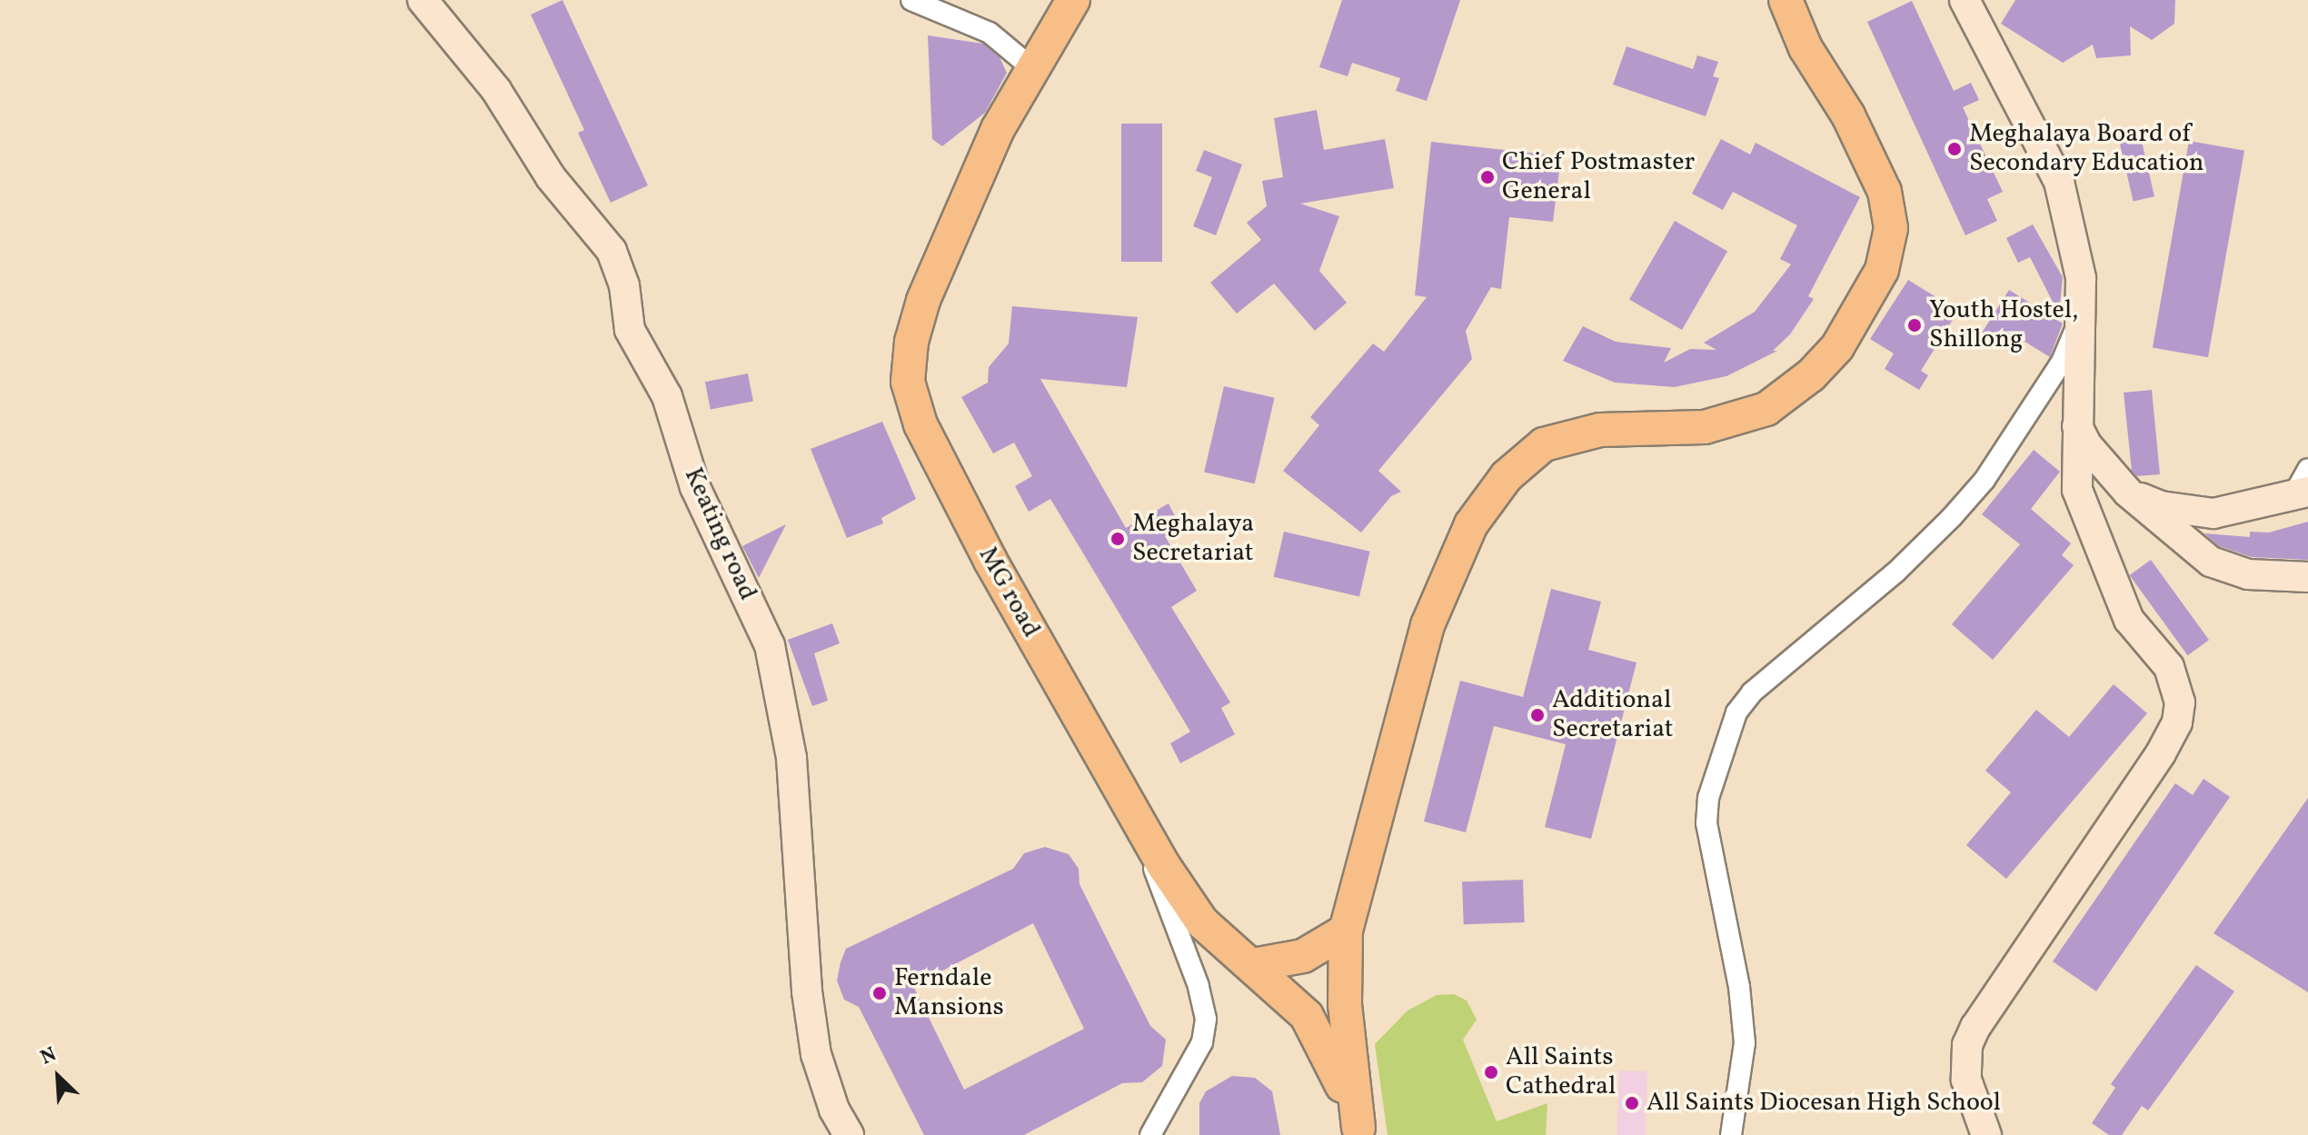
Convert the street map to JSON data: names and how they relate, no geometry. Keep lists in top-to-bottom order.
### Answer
{
  "streets": {
    "main road": ["MG road"],
    "street": ["Keating road"]
  },
  "places": [
    "Meghalaya Board of Secondary Education",
    "Chief Postmaster General",
    "Youth Hostel, Shillong",
    "Meghalaya Secretariat",
    "Additional Secretariat",
    "Ferndale Mansions",
    "All Saints Cathedral",
    "All Saints Diocesan High School"
  ],
  "north": "top left"
}
